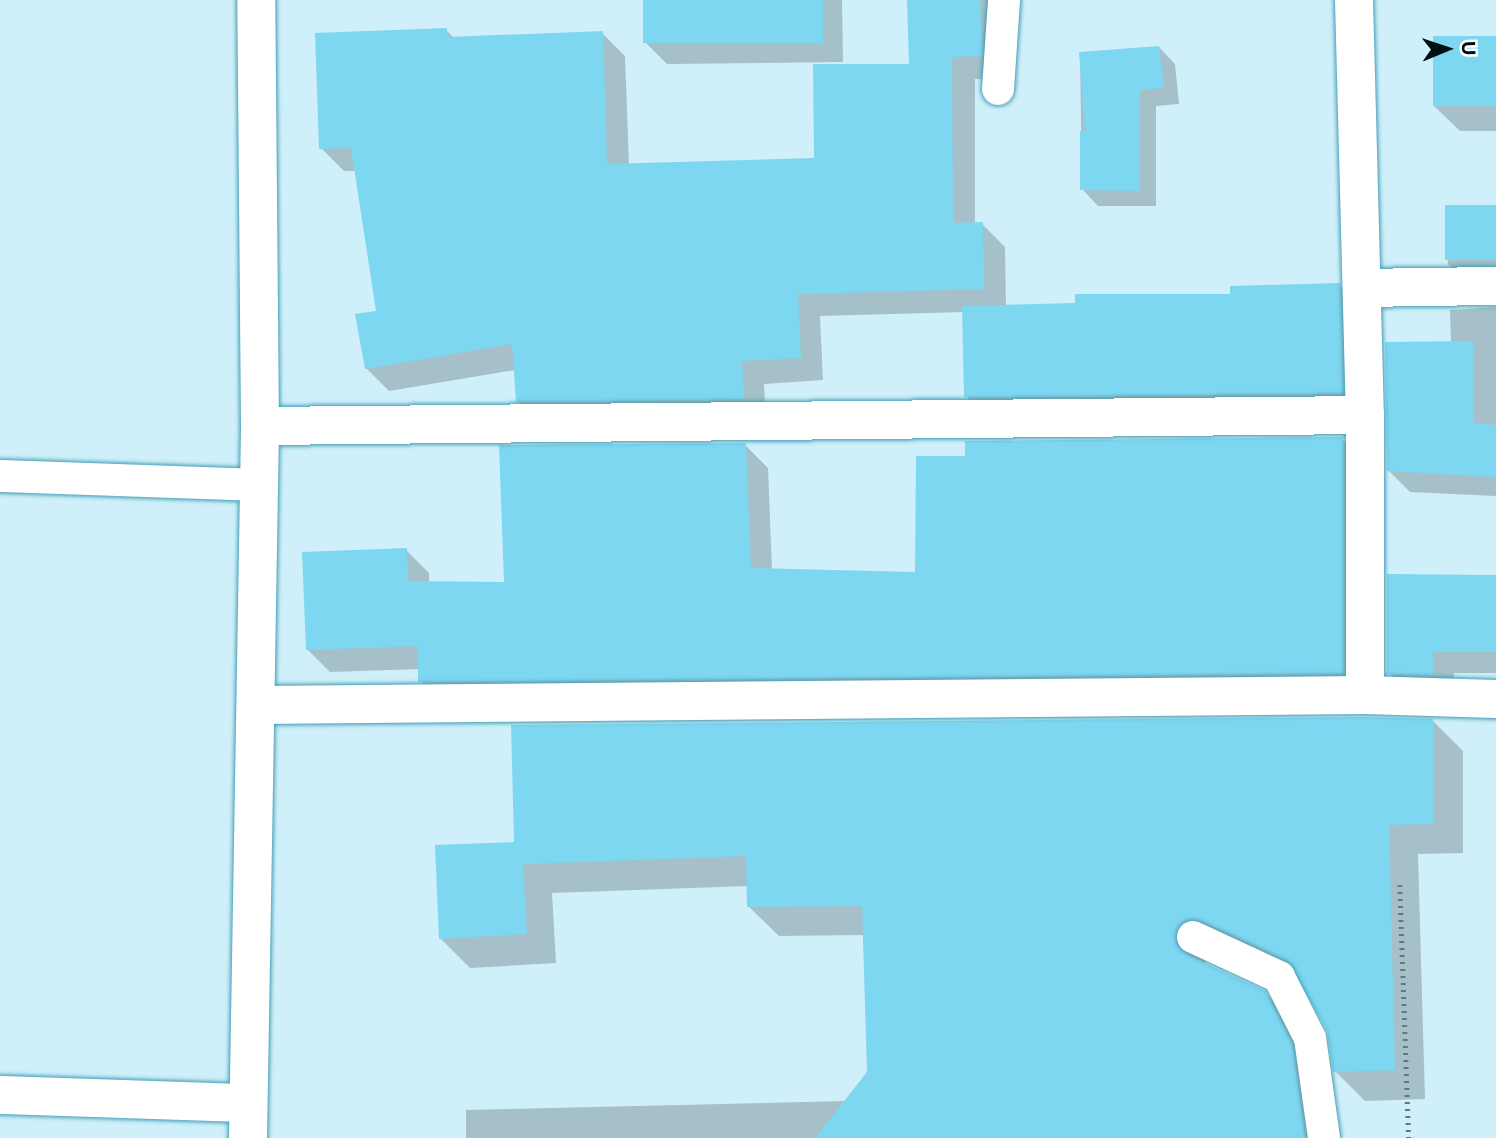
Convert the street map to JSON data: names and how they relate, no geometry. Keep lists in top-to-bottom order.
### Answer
{
  "north": "right"
}
